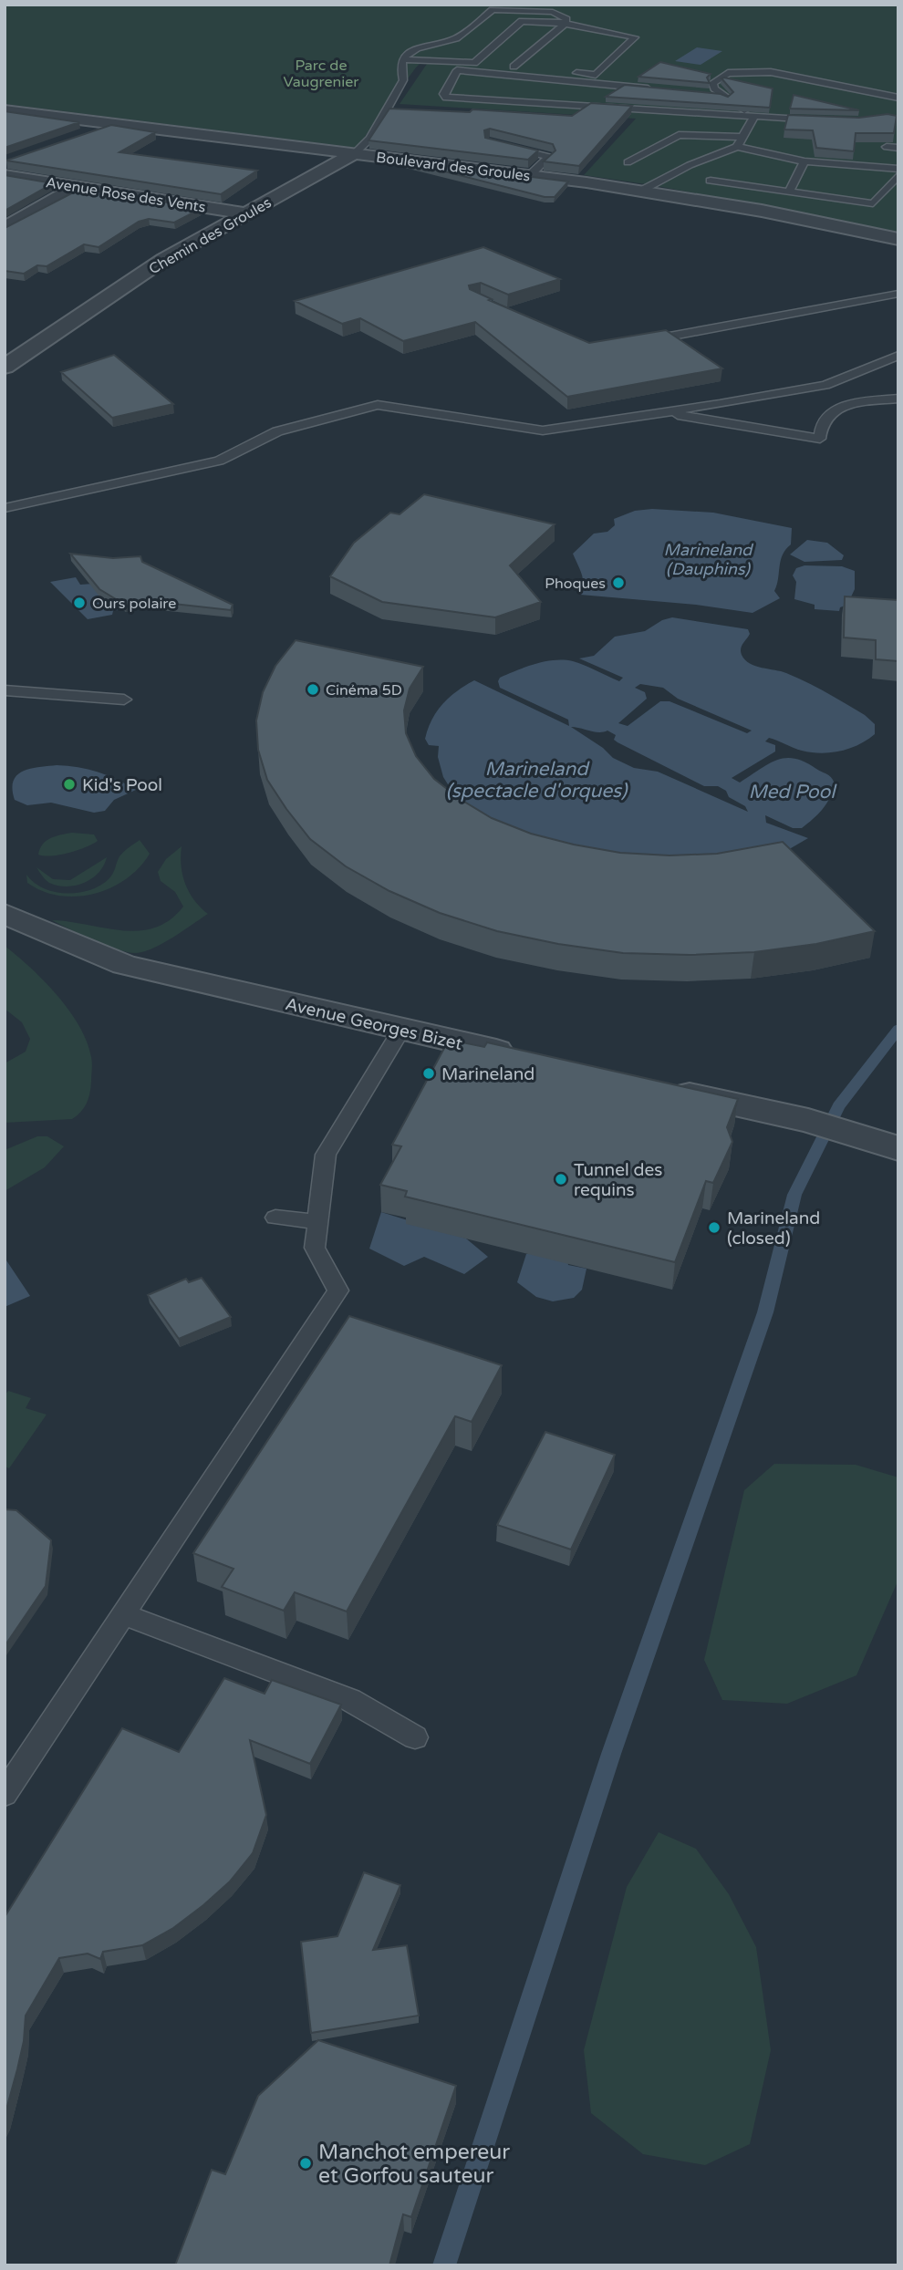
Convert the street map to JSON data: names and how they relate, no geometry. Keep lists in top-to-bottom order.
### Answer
{
  "streets": {
    "street": [
      "Boulevard des Groules",
      "Avenue Rose des Vents",
      "Chemin des Groules",
      "Avenue Georges Bizet"
    ]
  },
  "crossings": [
    ["Boulevard des Groules", "Chemin des Groules"],
    ["Avenue Rose des Vents", "Chemin des Groules"]
  ],
  "water": ["Marineland (Dauphins)", "Marineland (spectacle d'orques)", "Med Pool"],
  "parks": ["Parc de Vaugrenier"],
  "places": [
    "Phoques",
    "Ours polaire",
    "Cinéma 5D",
    "Kid's Pool",
    "Marineland",
    "Tunnel des requins",
    "Marineland (closed)",
    "Manchot empereur et Gorfou sauteur"
  ]
}
